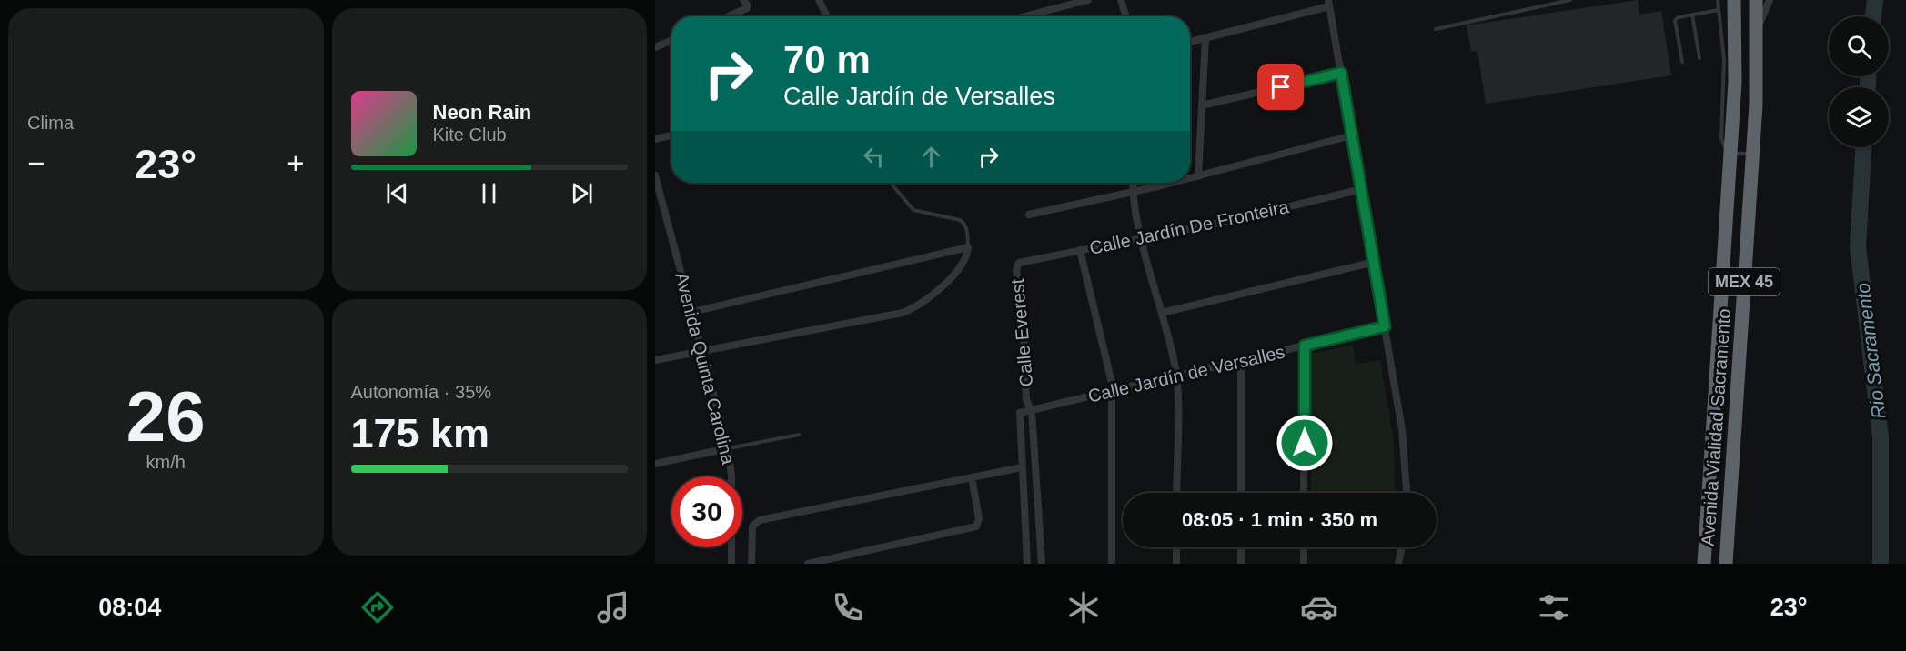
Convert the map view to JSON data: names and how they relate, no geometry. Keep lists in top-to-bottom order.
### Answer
{
  "streets": {
    "highway": ["MEX 45", "Avenida Vialidad Sacramento"],
    "street": [
      "Calle Jardín De Fronteira",
      "Calle Everest",
      "Avenida Quinta Carolina",
      "Calle Jardín de Versalles"
    ]
  },
  "crossings": [
    ["Calle Jardín De Fronteira", "Calle Everest"],
    ["Calle Everest", "Calle Jardín de Versalles"]
  ],
  "water": ["Rio Sacramento"],
  "page": {
    "tile": [
      "Clima",
      ["26", "km/h"],
      ["Autonomía · 35%", "175 km"]
    ],
    "turn": ["70 m", "Calle Jardín de Versalles"],
    "song": ["Neon Rain", "Kite Club"],
    "heat": ["−", "23°", "+"],
    "limit": "30",
    "trip": "08:05 · 1 min · 350 m",
    "tabs": ["08:04", "23°"]
  }
}
